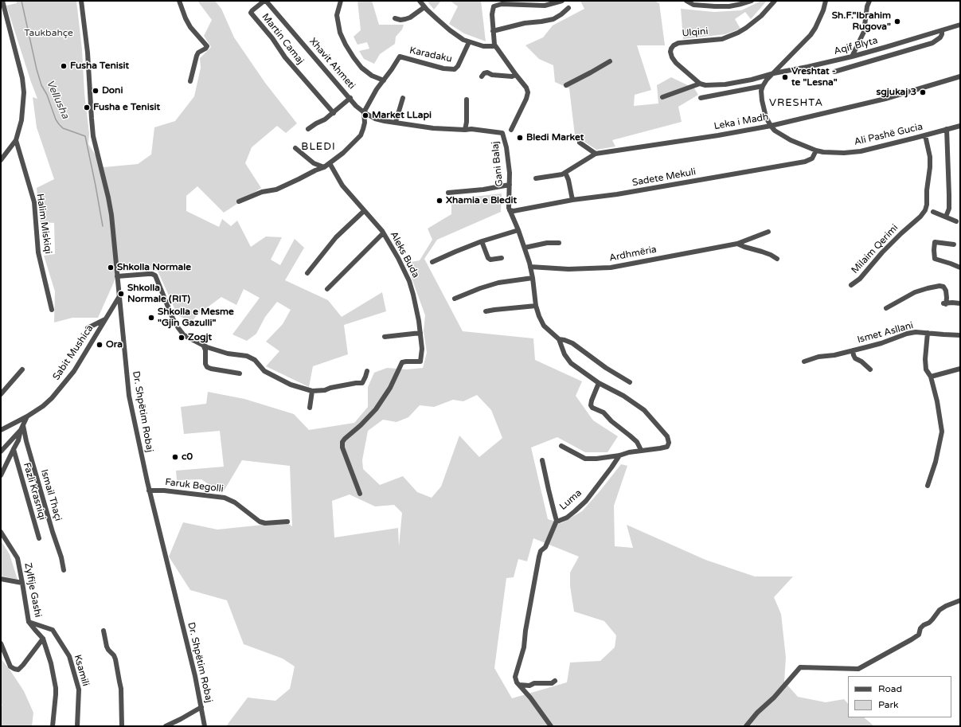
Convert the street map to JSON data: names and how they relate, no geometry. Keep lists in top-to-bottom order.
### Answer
{
  "streets": {
    "street": [
      "Ulqini",
      "Martin Camaj",
      "Aqif Blyta",
      "Karadaku",
      "Xhavit Ahmeti",
      "Leka i Madh",
      "Ali Pashë Gucia",
      "Gani Balaj",
      "Sadete Mekuli",
      "Halim Miskiqi",
      "Milaim Qerimi",
      "Ardhmëria",
      "Aleks Buda",
      "Ismet Asllani",
      "Sabit Mushica",
      "Dr. Shpëtim Robaj",
      "Faruk Begolli",
      "Fazli Krasniqi",
      "Ismail Thaçi",
      "Luma",
      "Zylfije Gashi",
      "Ksamili"
    ]
  },
  "crossings": [
    ["Martin Camaj", "Xhavit Ahmeti"],
    ["Karadaku", "Xhavit Ahmeti"],
    ["Xhavit Ahmeti", "Gani Balaj"],
    ["Leka i Madh", "Ali Pashë Gucia"],
    ["Ali Pashë Gucia", "Sadete Mekuli"],
    ["Ali Pashë Gucia", "Milaim Qerimi"],
    ["Gani Balaj", "Sadete Mekuli"],
    ["Gani Balaj", "Ardhmëria"],
    ["Sabit Mushica", "Dr. Shpëtim Robaj"],
    ["Dr. Shpëtim Robaj", "Faruk Begolli"],
    ["Zylfije Gashi", "Ksamili"]
  ],
  "districts": ["VRESHTA", "BLEDI"],
  "water": ["Vellusha"],
  "parks": ["Taukbahçe"],
  "places": [
    "Sh.F.\"Ibrahim Rugova\"",
    "Fusha Tenisit",
    "Vreshtat - te \"Lesna\"",
    "Doni",
    "sgjukaj 3",
    "Fusha e Tenisit",
    "Market LLapi",
    "Bledi Market",
    "Xhamia e Bledit",
    "Shkolla Normale",
    "Shkolla Normale (RIT)",
    "Shkolla e Mesme \"Gjin Gazulli\"",
    "Zogjt",
    "Ora",
    "c0"
  ],
  "legend": ["Road", "Park"]
}
